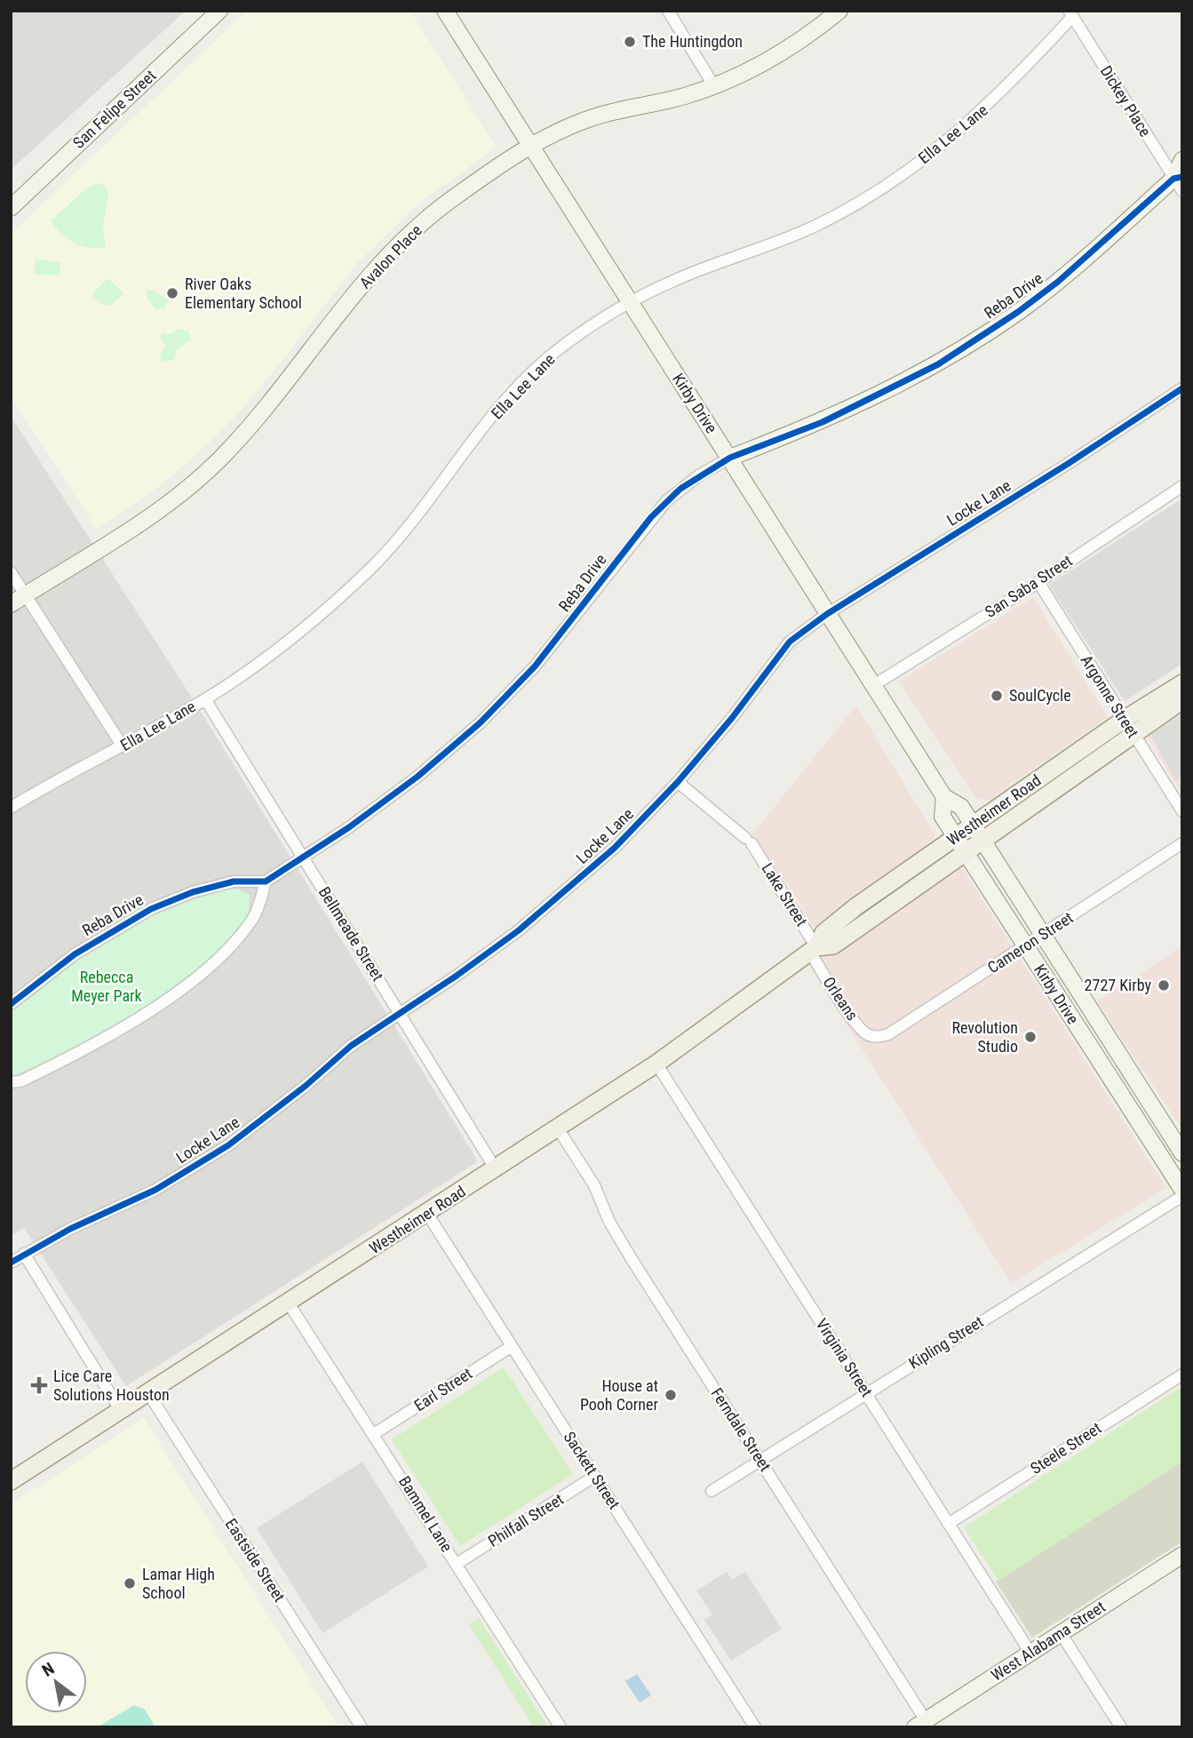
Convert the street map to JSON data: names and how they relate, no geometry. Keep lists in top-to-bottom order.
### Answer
{
  "streets": {
    "main road": [
      "San Felipe Street",
      "Avalon Place",
      "Reba Drive",
      "Kirby Drive",
      "Westheimer Road",
      "West Alabama Street"
    ],
    "street": [
      "Dickey Place",
      "Ella Lee Lane",
      "Locke Lane",
      "San Saba Street",
      "Argonne Street",
      "Lake Street",
      "Bellmeade Street",
      "Cameron Street",
      "Orleans",
      "Kipling Street",
      "Virginia Street",
      "Earl Street",
      "Ferndale Street",
      "Steele Street",
      "Sackett Street",
      "Bammel Lane",
      "Philfall Street",
      "Eastside Street"
    ]
  },
  "crossings": [
    ["Dickey Place", "Ella Lee Lane"],
    ["Dickey Place", "Reba Drive"],
    ["Ella Lee Lane", "Kirby Drive"],
    ["Ella Lee Lane", "Bellmeade Street"],
    ["Avalon Place", "Kirby Drive"],
    ["Reba Drive", "Kirby Drive"],
    ["Reba Drive", "Bellmeade Street"],
    ["Kirby Drive", "Locke Lane"],
    ["Kirby Drive", "San Saba Street"],
    ["Kirby Drive", "Westheimer Road"],
    ["Kirby Drive", "Cameron Street"],
    ["Locke Lane", "Lake Street"],
    ["Locke Lane", "Bellmeade Street"],
    ["San Saba Street", "Argonne Street"],
    ["Argonne Street", "Westheimer Road"],
    ["Westheimer Road", "Lake Street"],
    ["Westheimer Road", "Bellmeade Street"],
    ["Westheimer Road", "Orleans"],
    ["Westheimer Road", "Virginia Street"],
    ["Westheimer Road", "Ferndale Street"],
    ["Westheimer Road", "Sackett Street"],
    ["Westheimer Road", "Bammel Lane"],
    ["Westheimer Road", "Eastside Street"],
    ["Lake Street", "Orleans"],
    ["Cameron Street", "Orleans"],
    ["Kipling Street", "Virginia Street"],
    ["Kipling Street", "Ferndale Street"],
    ["Virginia Street", "Steele Street"],
    ["Virginia Street", "West Alabama Street"],
    ["Earl Street", "Sackett Street"],
    ["Earl Street", "Bammel Lane"],
    ["Ferndale Street", "West Alabama Street"],
    ["Sackett Street", "Philfall Street"],
    ["Bammel Lane", "Philfall Street"]
  ],
  "parks": ["Rebecca Meyer Park"],
  "places": {
    "other": [
      "The Huntingdon",
      "River Oaks Elementary School",
      "SoulCycle",
      "2727 Kirby",
      "Revolution Studio",
      "House at Pooh Corner",
      "Lamar High School"
    ],
    "health": ["Lice Care Solutions Houston"]
  },
  "north": "top left"
}
